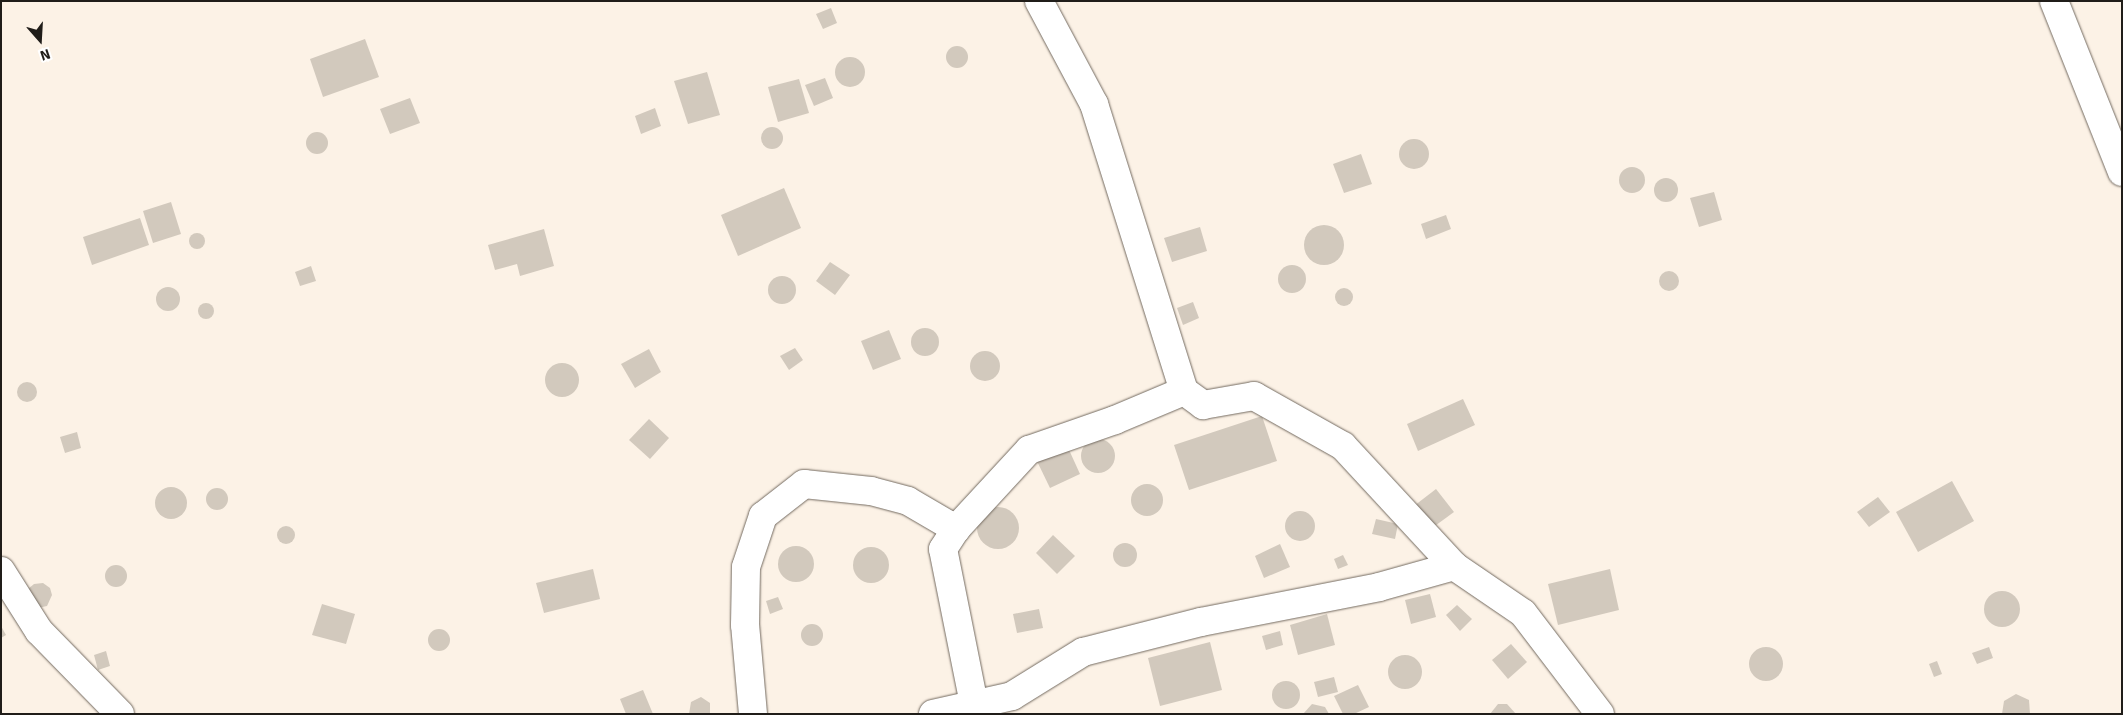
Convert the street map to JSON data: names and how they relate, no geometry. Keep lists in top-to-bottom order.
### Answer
{
  "north": "bottom"
}
